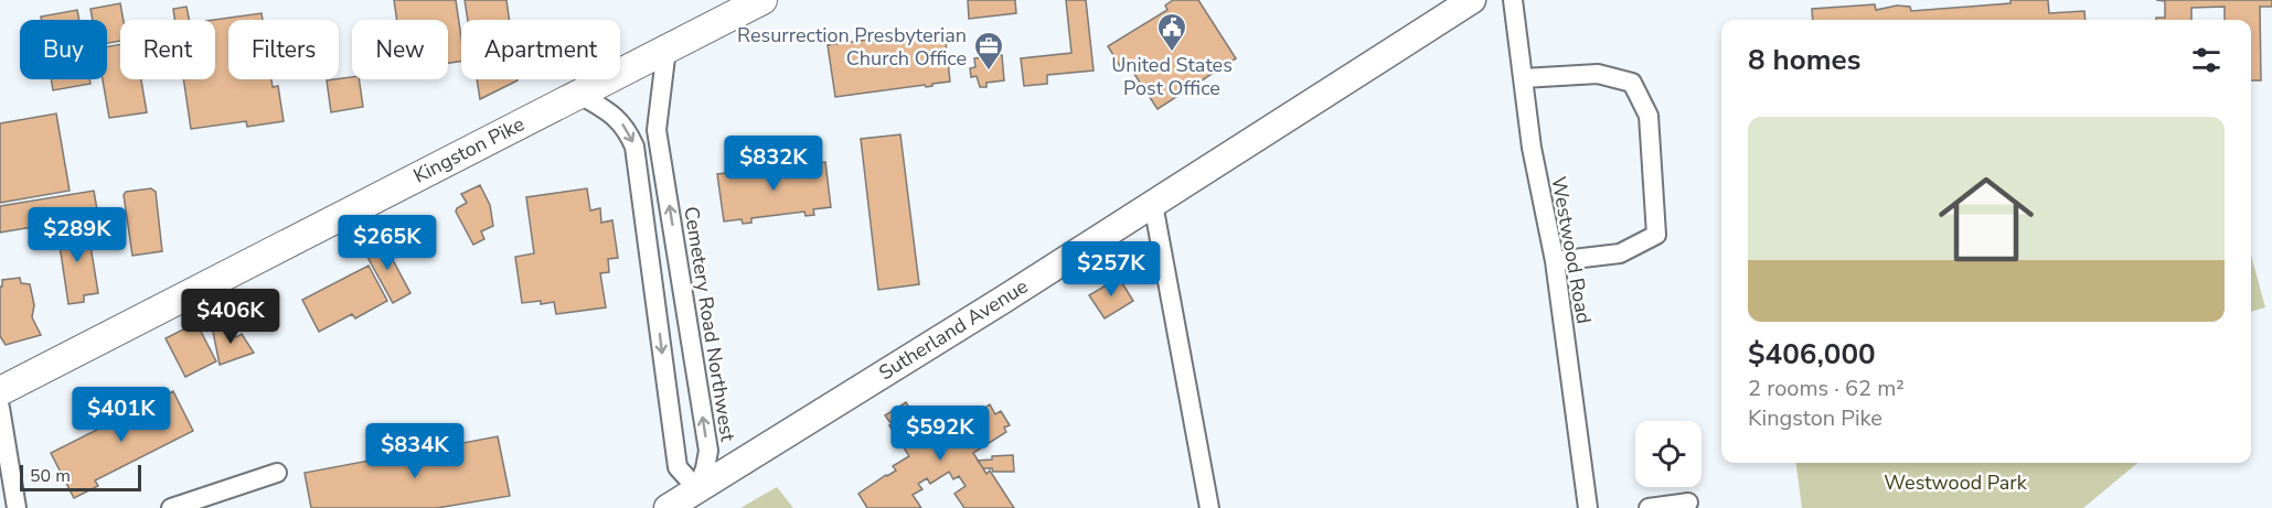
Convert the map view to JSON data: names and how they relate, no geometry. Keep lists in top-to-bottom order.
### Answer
{
  "streets": {
    "main road": ["Kingston Pike"],
    "street": ["Westwood Road", "Cemetery Road Northwest", "Sutherland Avenue"]
  },
  "crossings": [
    ["Kingston Pike", "Cemetery Road Northwest"],
    ["Cemetery Road Northwest", "Sutherland Avenue"]
  ],
  "parks": ["Westwood Park"],
  "places": {
    "public building": ["United States Post Office"],
    "office": ["Resurrection Presbyterian Church Office"]
  },
  "scale_bar": "50 m",
  "page": {
    "chip": [
      "Buy",
      "Rent",
      "Filters",
      "New",
      "Apartment"
    ],
    "heading": "8 homes",
    "list": [
      {
        "name": "$406,000",
        "note": "2 rooms · 62 m² · Kingston Pike"
      }
    ],
    "price": [
      "$832K",
      "$289K",
      "$265K",
      "$257K",
      "$406K",
      "$401K",
      "$592K",
      "$834K"
    ],
    "scale": "50 m"
  }
}
